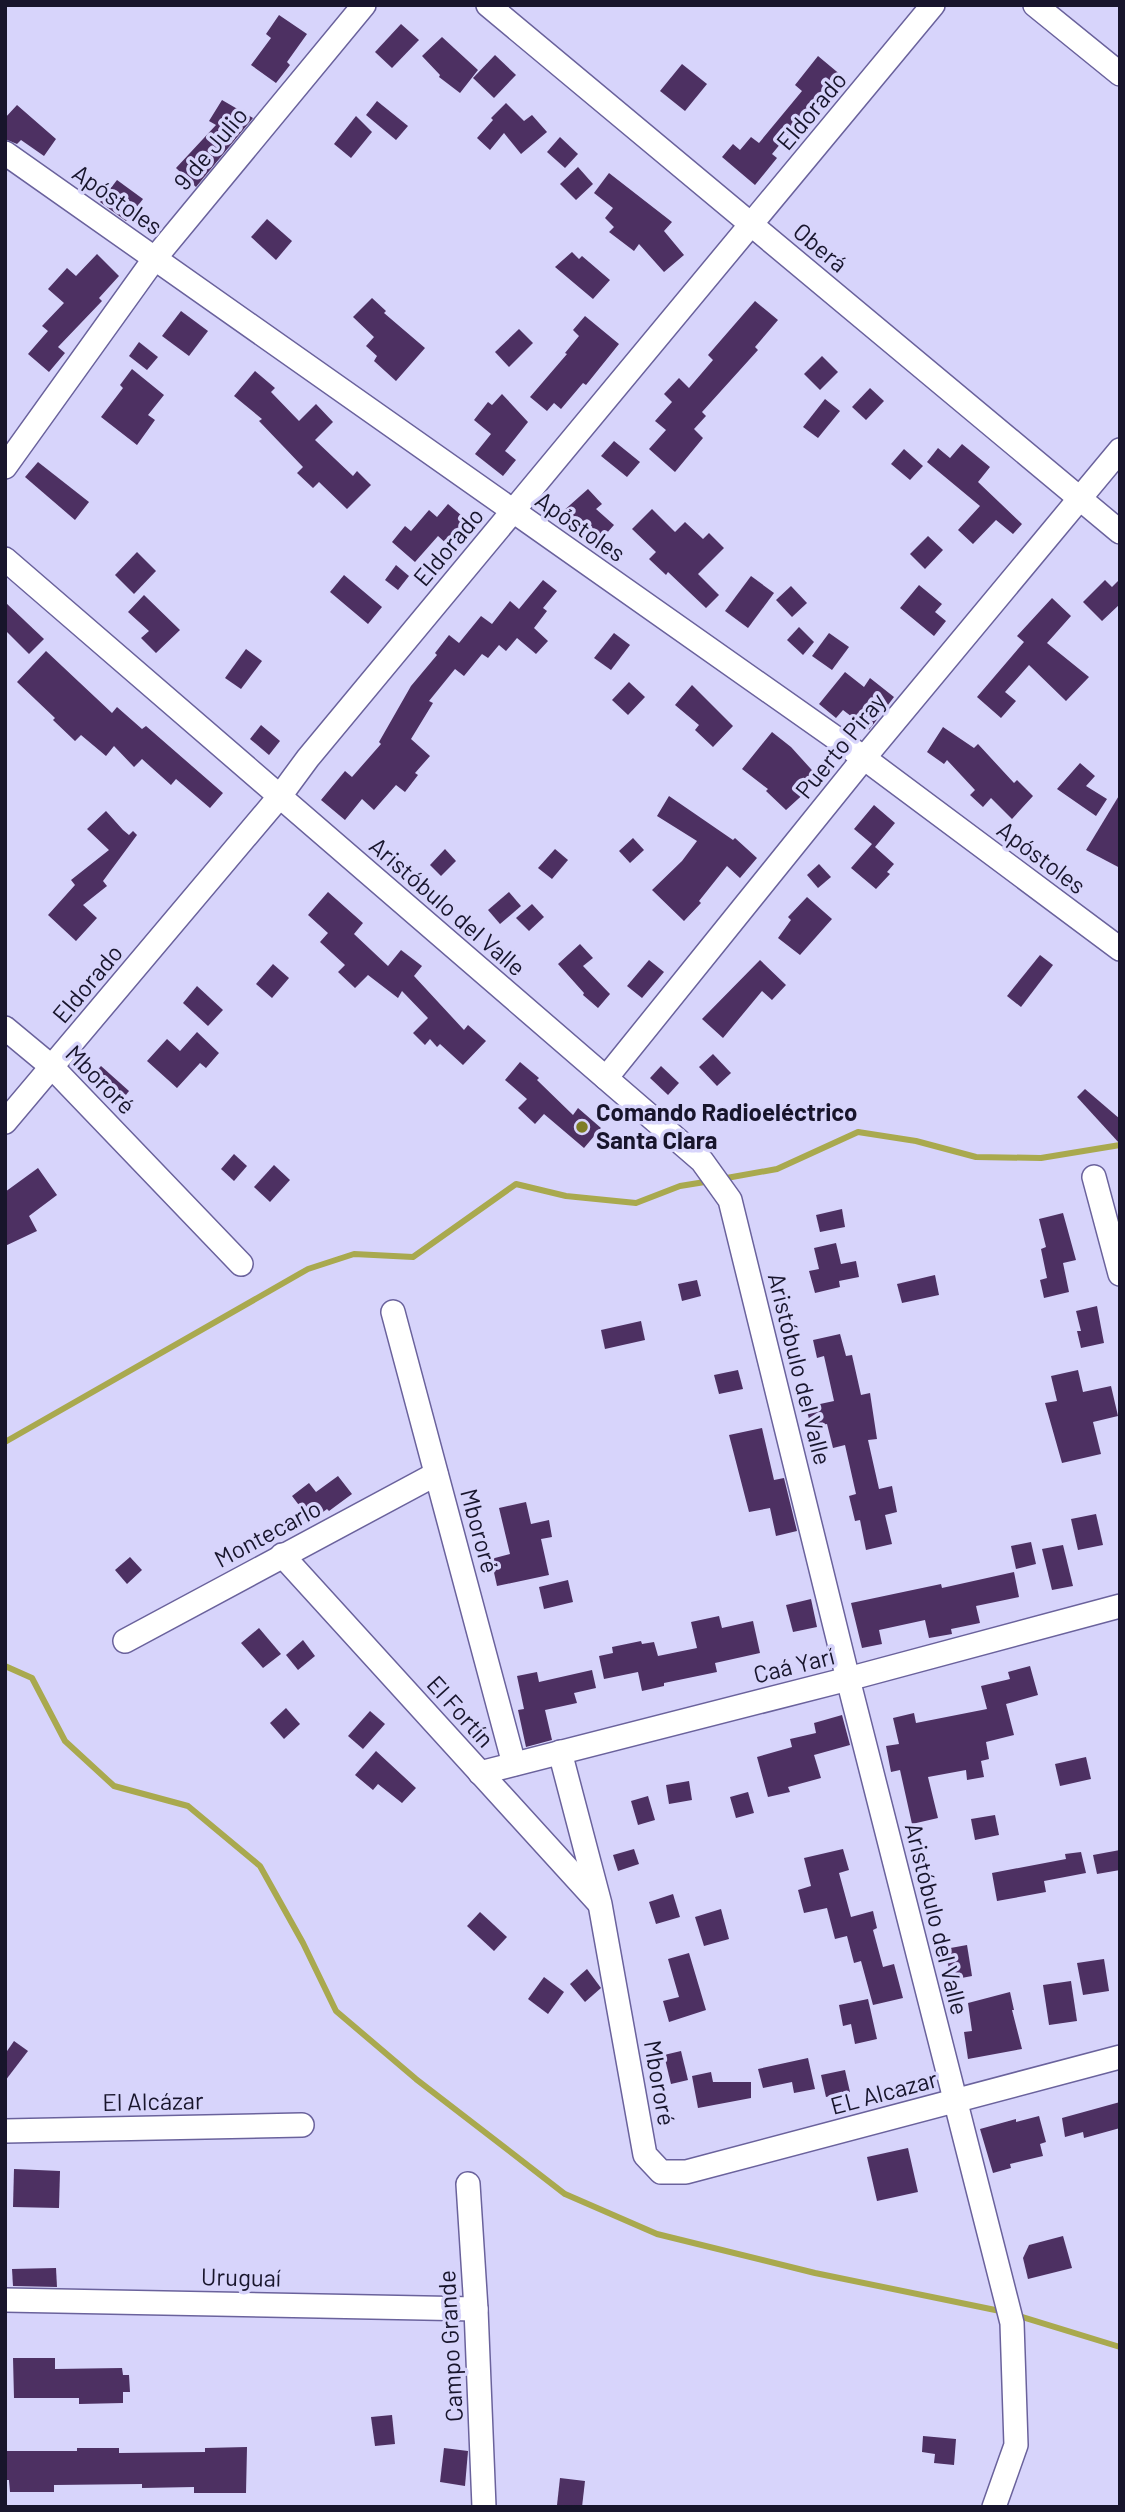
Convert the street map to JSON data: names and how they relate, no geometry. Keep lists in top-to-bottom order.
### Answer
{
  "streets": {
    "street": [
      "Eldorado",
      "9 de Julio",
      "Apóstoles",
      "Oberá",
      "Puerto Piray",
      "Aristóbulo del Valle",
      "Mbororé",
      "Montecarlo",
      "Caá Yarí",
      "El Fortín",
      "EL Alcazar",
      "El Alcázar",
      "Uruguaí",
      "Campo Grande"
    ]
  },
  "crossings": [
    ["Eldorado", "Apóstoles"],
    ["Eldorado", "Oberá"],
    ["Eldorado", "Aristóbulo del Valle"],
    ["Eldorado", "Mbororé"],
    ["9 de Julio", "Apóstoles"],
    ["Apóstoles", "Puerto Piray"],
    ["Oberá", "Puerto Piray"],
    ["Puerto Piray", "Aristóbulo del Valle"],
    ["Aristóbulo del Valle", "Caá Yarí"],
    ["Aristóbulo del Valle", "EL Alcazar"],
    ["Mbororé", "Montecarlo"],
    ["Mbororé", "Caá Yarí"],
    ["Mbororé", "El Fortín"],
    ["Mbororé", "EL Alcazar"],
    ["Montecarlo", "El Fortín"],
    ["Caá Yarí", "El Fortín"],
    ["Uruguaí", "Campo Grande"]
  ],
  "places": ["Comando Radioeléctrico Santa Clara"]
}
